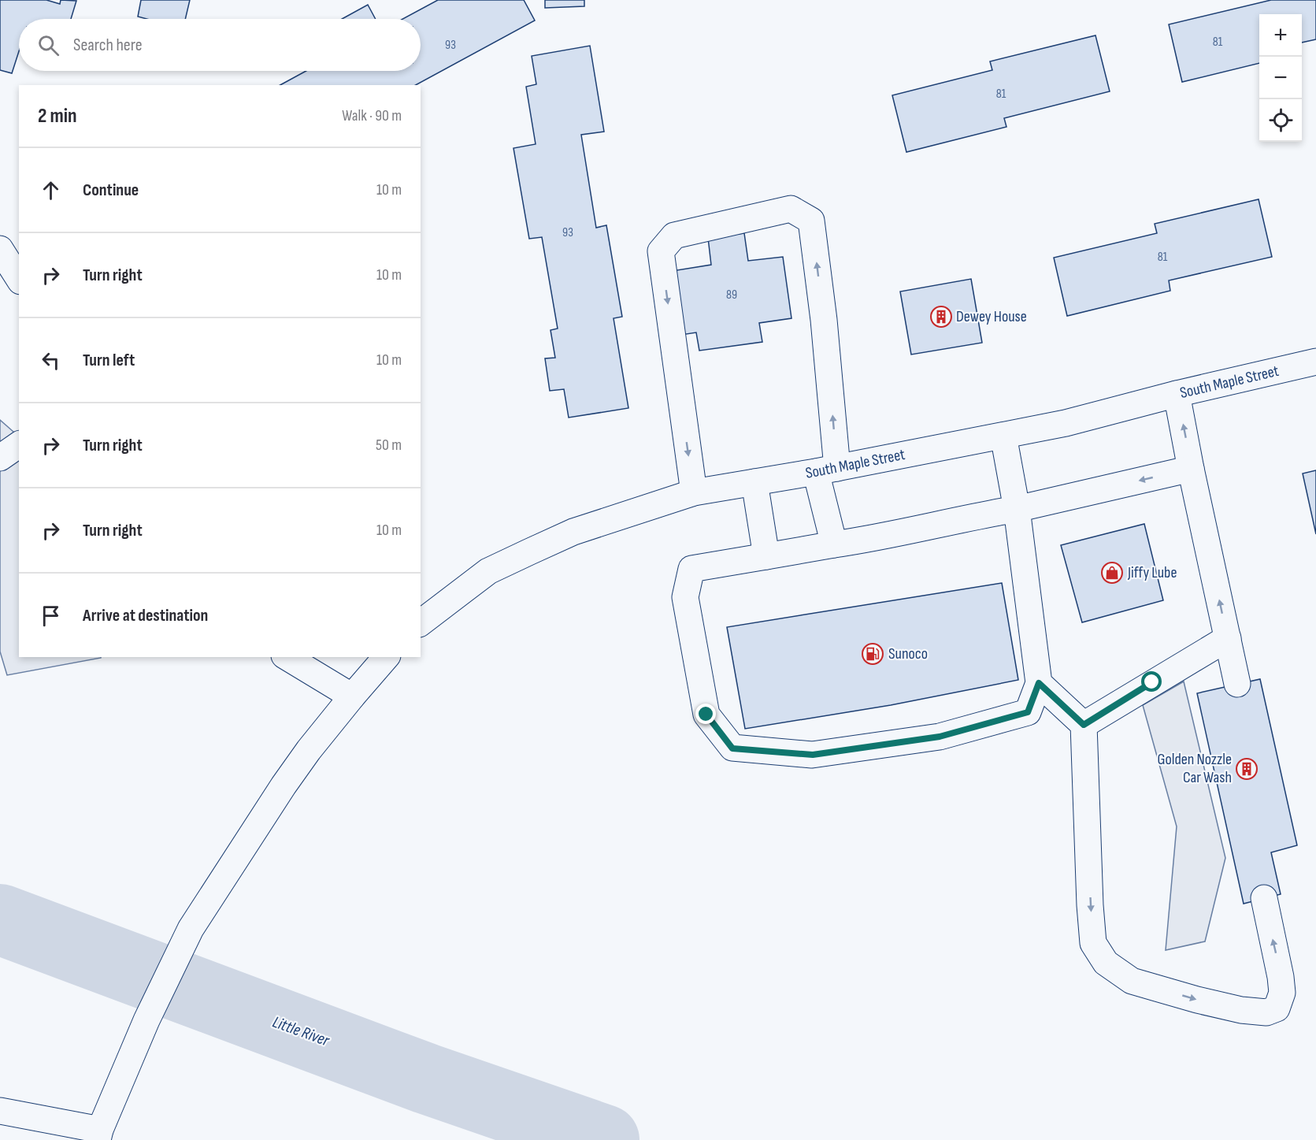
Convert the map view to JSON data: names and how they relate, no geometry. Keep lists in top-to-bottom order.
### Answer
{
  "streets": {
    "main road": ["South Maple Street"]
  },
  "water": ["Little River"],
  "places": {
    "building": ["Dewey House", "Golden Nozzle Car Wash"],
    "shop": ["Jiffy Lube"],
    "fuel station": ["Sunoco"]
  },
  "house_numbers": [
    "81",
    "93",
    "81",
    "93",
    "81",
    "89"
  ],
  "page": {
    "map_buttons": ["+", "−"],
    "search": "Search here",
    "heading": ["2 min", "Walk · 90 m"],
    "list": [
      ["Continue", "10 m"],
      ["Turn right", "10 m"],
      ["Turn left", "10 m"],
      ["Turn right", "50 m"],
      ["Turn right", "10 m"],
      "Arrive at destination"
    ]
  }
}
